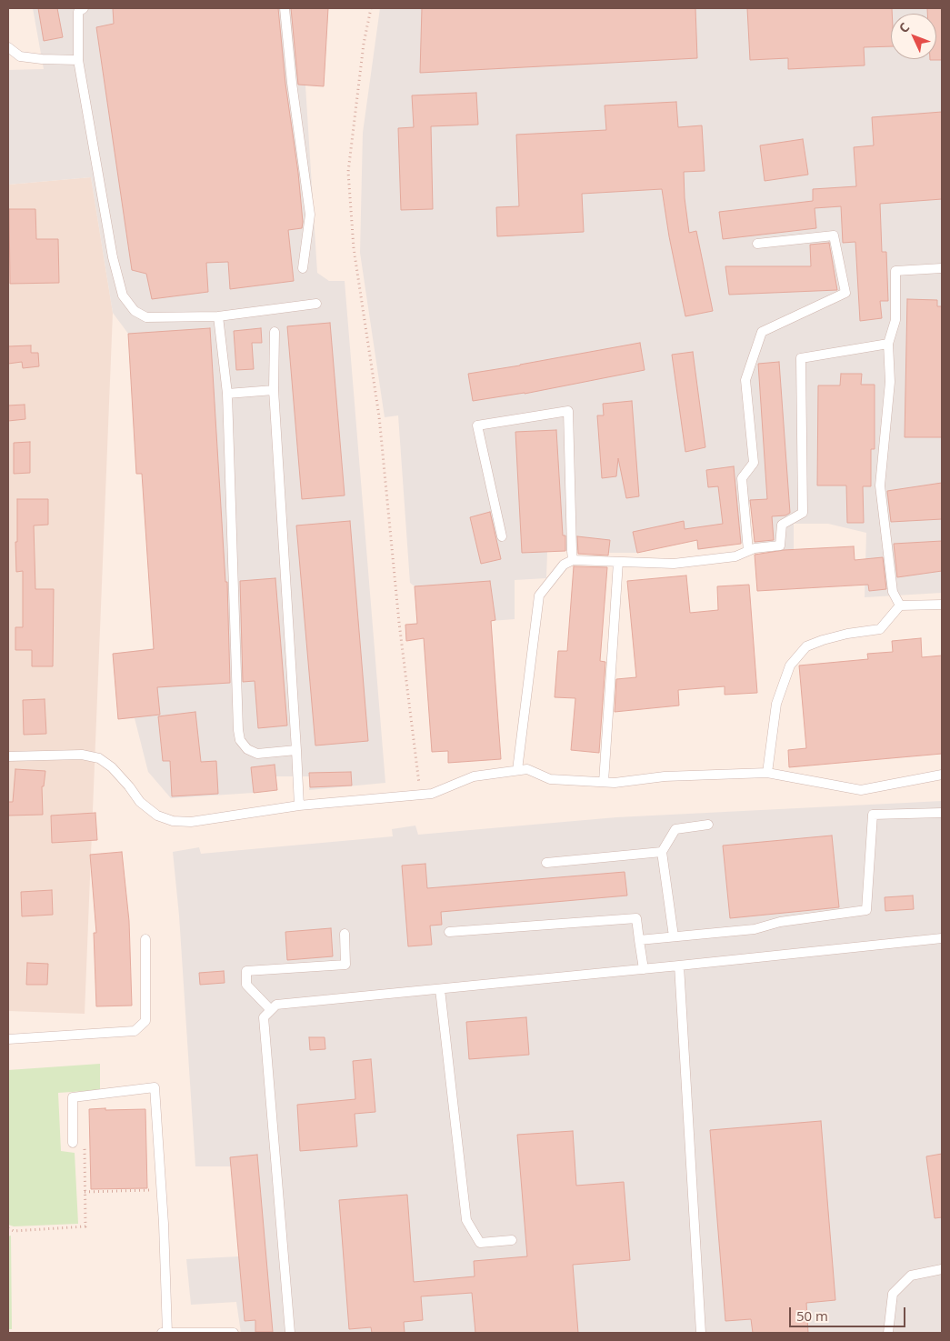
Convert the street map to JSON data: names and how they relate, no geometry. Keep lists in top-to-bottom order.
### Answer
{
  "scale_bar": "50 m",
  "north": "top left"
}
